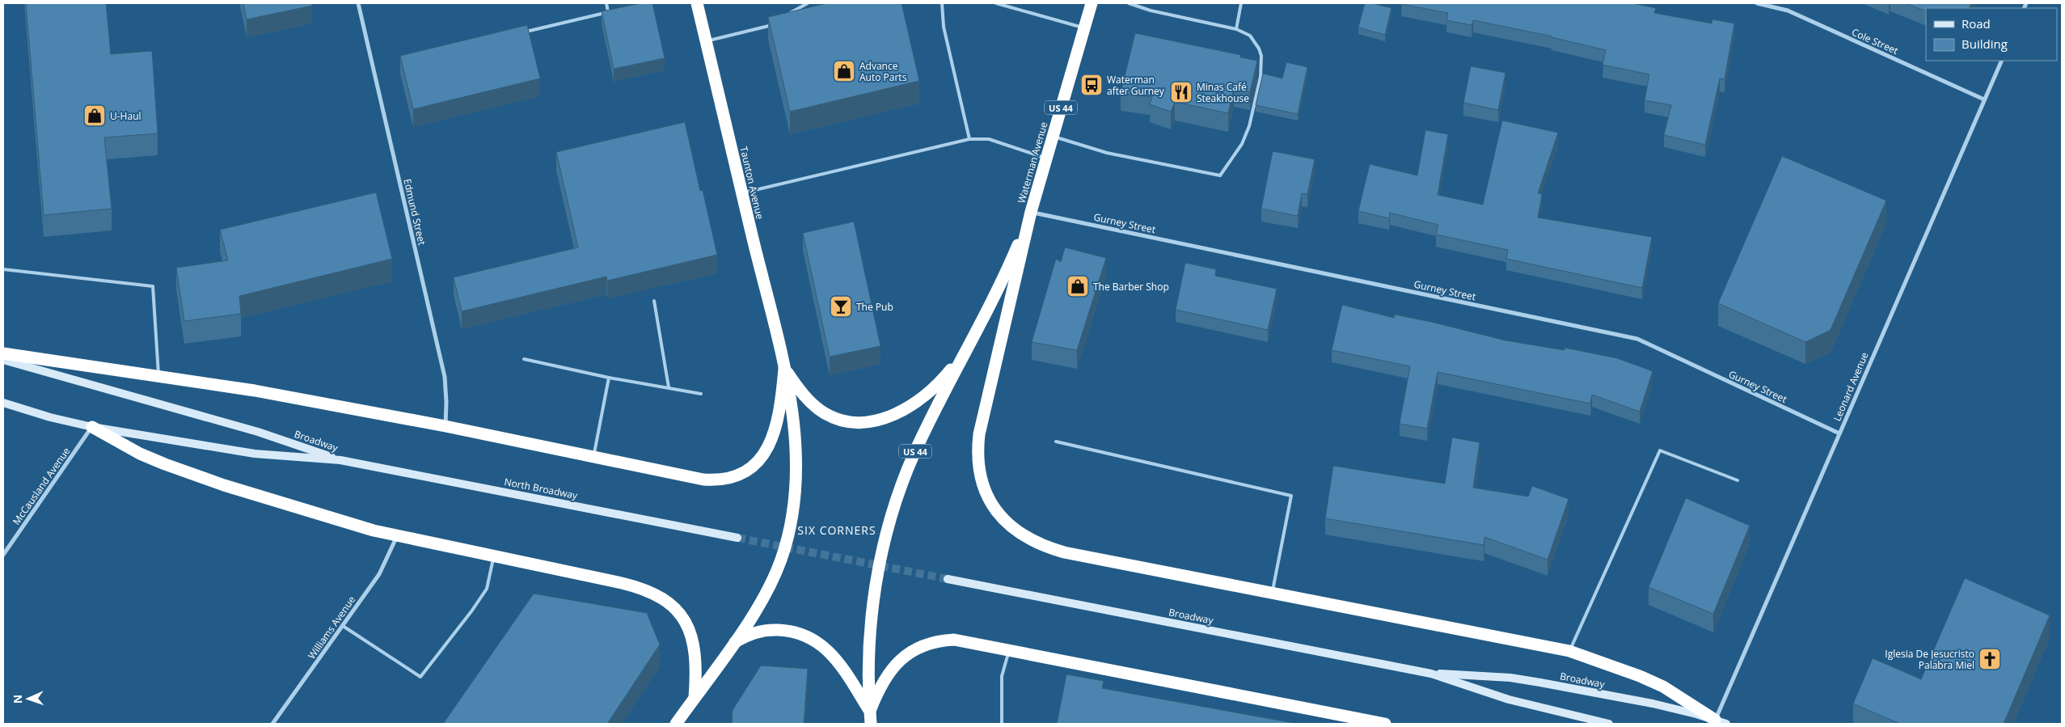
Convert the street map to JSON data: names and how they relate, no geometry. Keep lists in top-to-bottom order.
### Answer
{
  "streets": {
    "highway": ["US 44", "Waterman Avenue", "Taunton Avenue"],
    "main road": ["Broadway", "North Broadway"],
    "street": [
      "Cole Street",
      "Edmund Street",
      "Gurney Street",
      "Leonard Avenue",
      "McCausland Avenue",
      "Williams Avenue"
    ]
  },
  "crossings": [
    ["Cole Street", "Leonard Avenue"],
    ["US 44", "Waterman Avenue"],
    ["US 44", "Gurney Street"],
    ["Waterman Avenue", "Gurney Street"],
    ["Gurney Street", "Leonard Avenue"],
    ["Leonard Avenue", "Broadway"],
    ["Broadway", "McCausland Avenue"],
    ["Broadway", "North Broadway"]
  ],
  "districts": ["SIX CORNERS"],
  "places": {
    "shop": ["Advance Auto Parts", "U-Haul", "The Barber Shop"],
    "bus stop": ["Waterman after Gurney"],
    "restaurant": ["Minas Café Steakhouse"],
    "bar": ["The Pub"],
    "church": ["Iglesia De Jesucristo Palabra Miel"]
  },
  "legend": ["Road", "Building"],
  "north": "left"
}
